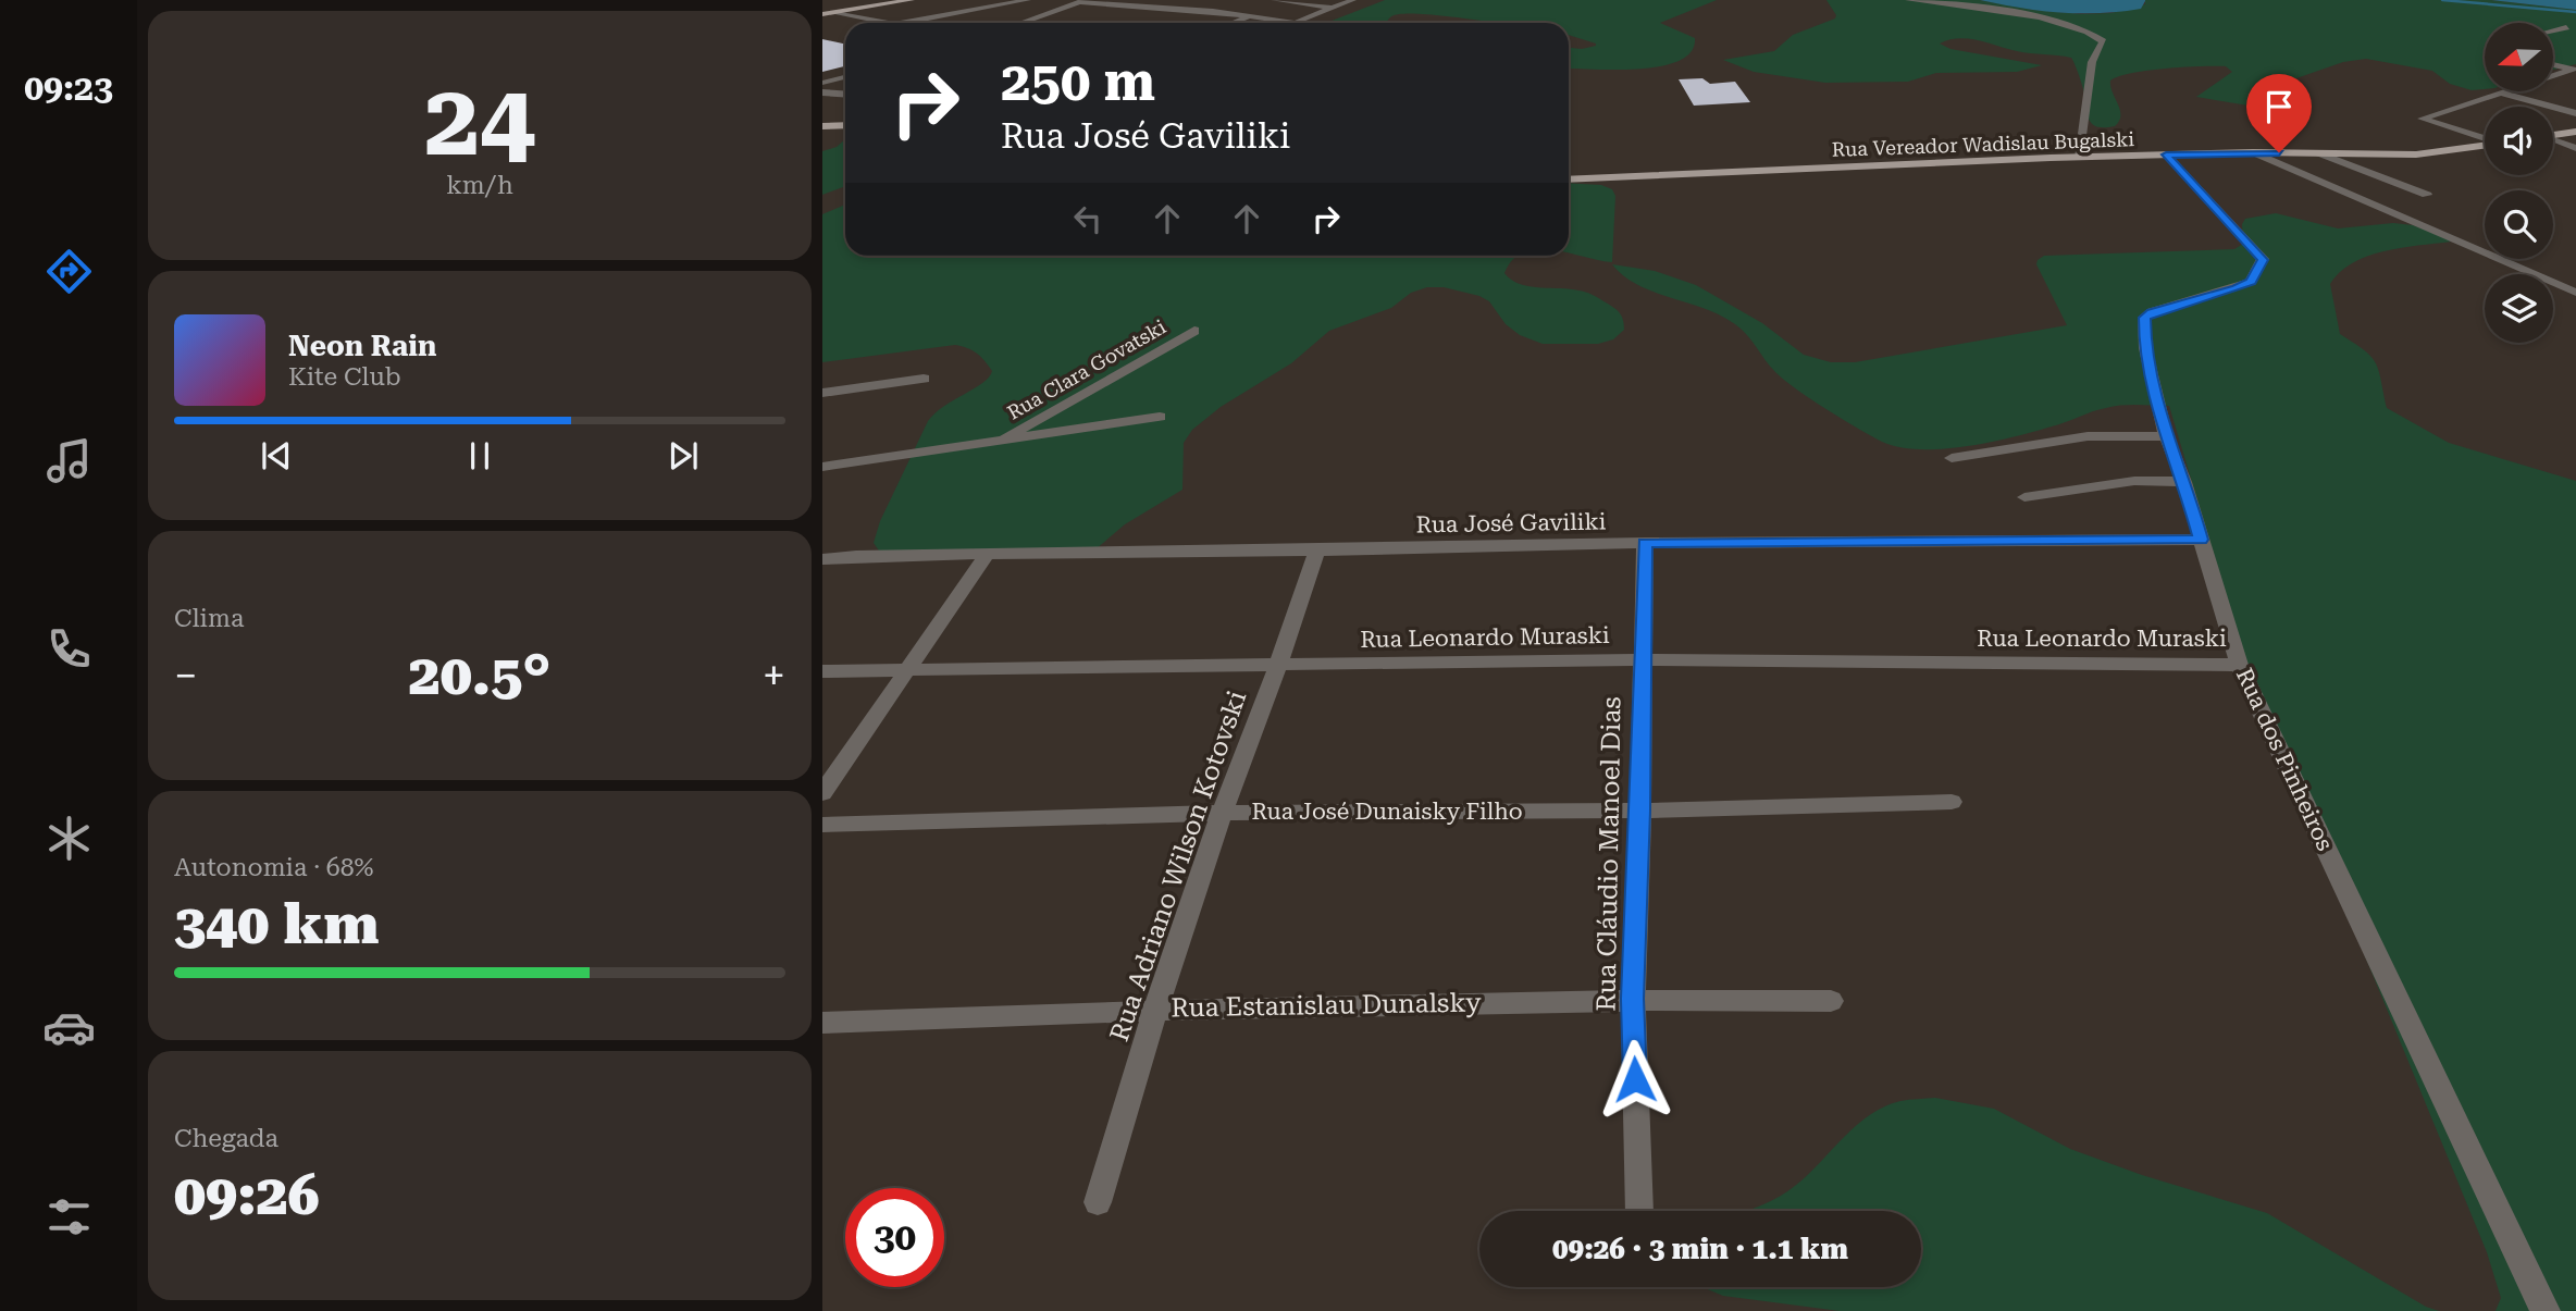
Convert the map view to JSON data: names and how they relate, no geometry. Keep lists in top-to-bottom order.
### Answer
{
  "streets": {
    "main road": ["Rua Vereador Wadislau Bugalski"],
    "street": [
      "Rua Clara Govatski",
      "Rua José Gaviliki",
      "Rua Leonardo Muraski",
      "Rua dos Pinheiros",
      "Rua José Dunaisky Filho",
      "Rua Cláudio Manoel Dias",
      "Rua Adriano Wilson Kotovski",
      "Rua Estanislau Dunalsky"
    ]
  },
  "crossings": [
    ["Rua Vereador Wadislau Bugalski", "Rua dos Pinheiros"],
    ["Rua José Gaviliki", "Rua dos Pinheiros"],
    ["Rua José Gaviliki", "Rua Cláudio Manoel Dias"],
    ["Rua José Gaviliki", "Rua Adriano Wilson Kotovski"],
    ["Rua Leonardo Muraski", "Rua dos Pinheiros"],
    ["Rua Leonardo Muraski", "Rua Cláudio Manoel Dias"],
    ["Rua Leonardo Muraski", "Rua Adriano Wilson Kotovski"],
    ["Rua José Dunaisky Filho", "Rua Cláudio Manoel Dias"],
    ["Rua José Dunaisky Filho", "Rua Adriano Wilson Kotovski"],
    ["Rua Cláudio Manoel Dias", "Rua Estanislau Dunalsky"],
    ["Rua Adriano Wilson Kotovski", "Rua Estanislau Dunalsky"]
  ],
  "north": "left",
  "page": {
    "tabs": "09:23",
    "tile": [
      ["24", "km/h"],
      "Clima",
      ["Autonomia · 68%", "340 km"],
      ["Chegada", "09:26"]
    ],
    "turn": ["250 m", "Rua José Gaviliki"],
    "song": ["Neon Rain", "Kite Club"],
    "heat": ["−", "20.5°", "+"],
    "limit": "30",
    "trip": "09:26 · 3 min · 1.1 km"
  }
}
